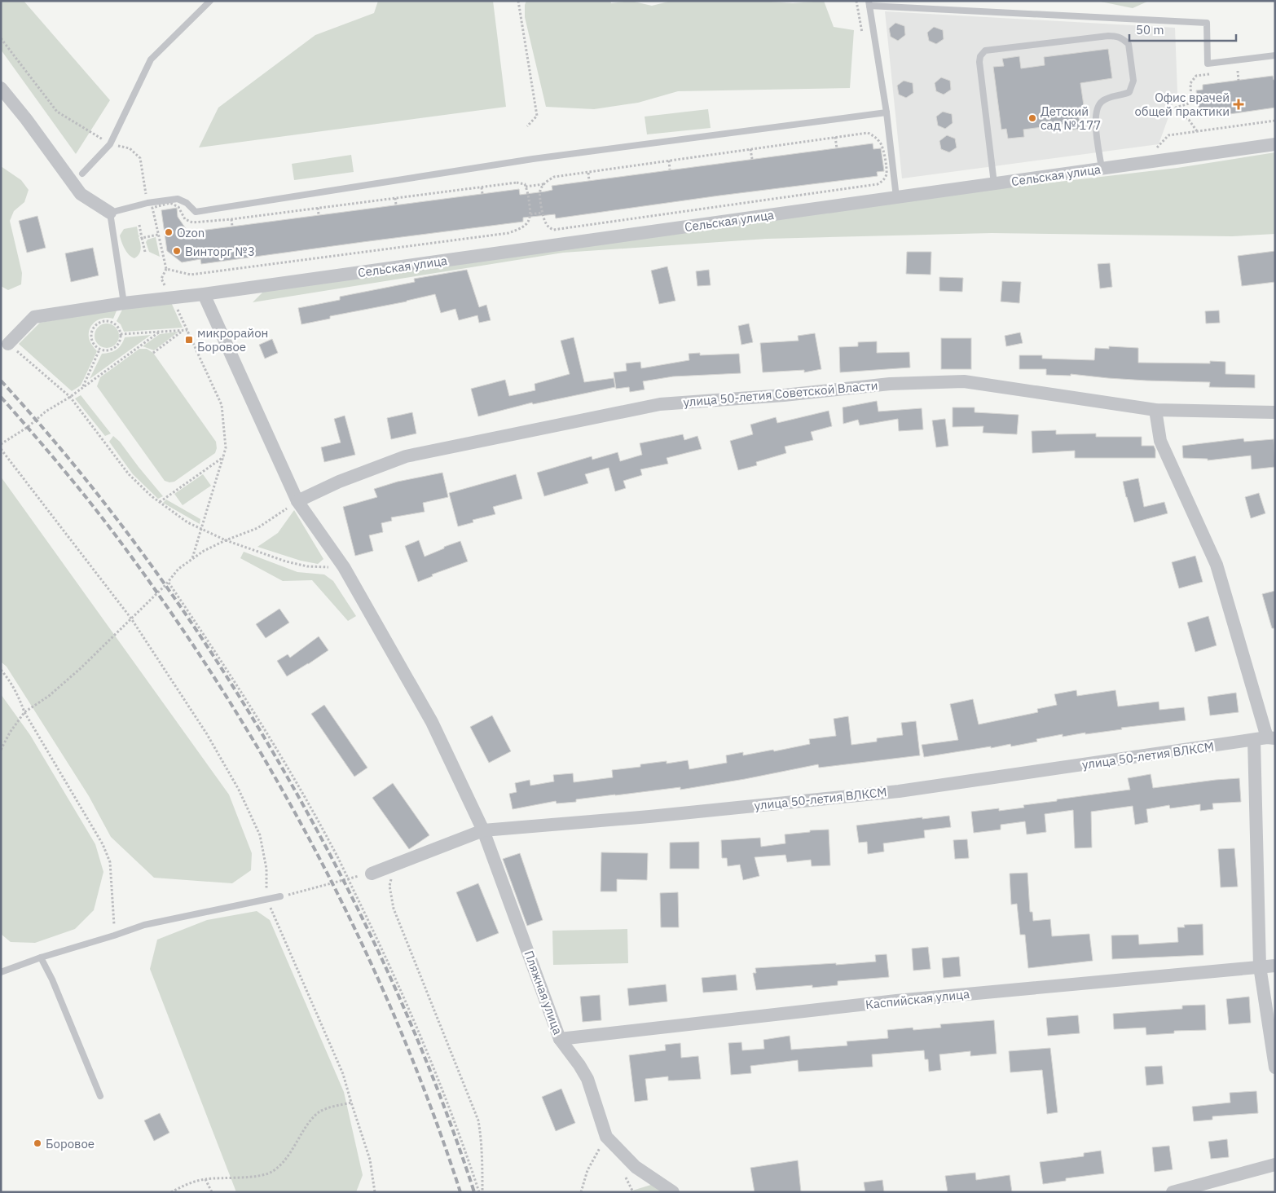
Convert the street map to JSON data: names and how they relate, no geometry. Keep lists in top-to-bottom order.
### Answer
{
  "streets": {
    "street": [
      "Сельская улица",
      "улица 50-летия Советской Власти",
      "улица 50-летия ВЛКСМ",
      "Пляжная улица",
      "Каспийская улица"
    ]
  },
  "crossings": [
    ["Сельская улица", "Пляжная улица"],
    ["улица 50-летия Советской Власти", "Пляжная улица"],
    ["улица 50-летия ВЛКСМ", "Пляжная улица"],
    ["Пляжная улица", "Каспийская улица"]
  ],
  "places": {
    "health": ["Офис врачей общей практики"],
    "other": [
      "Детский сад № 177",
      "Ozon",
      "Винторг №3",
      "Боровое"
    ],
    "transit": ["микрорайон Боровое"]
  },
  "scale_bar": "50 m"
}
